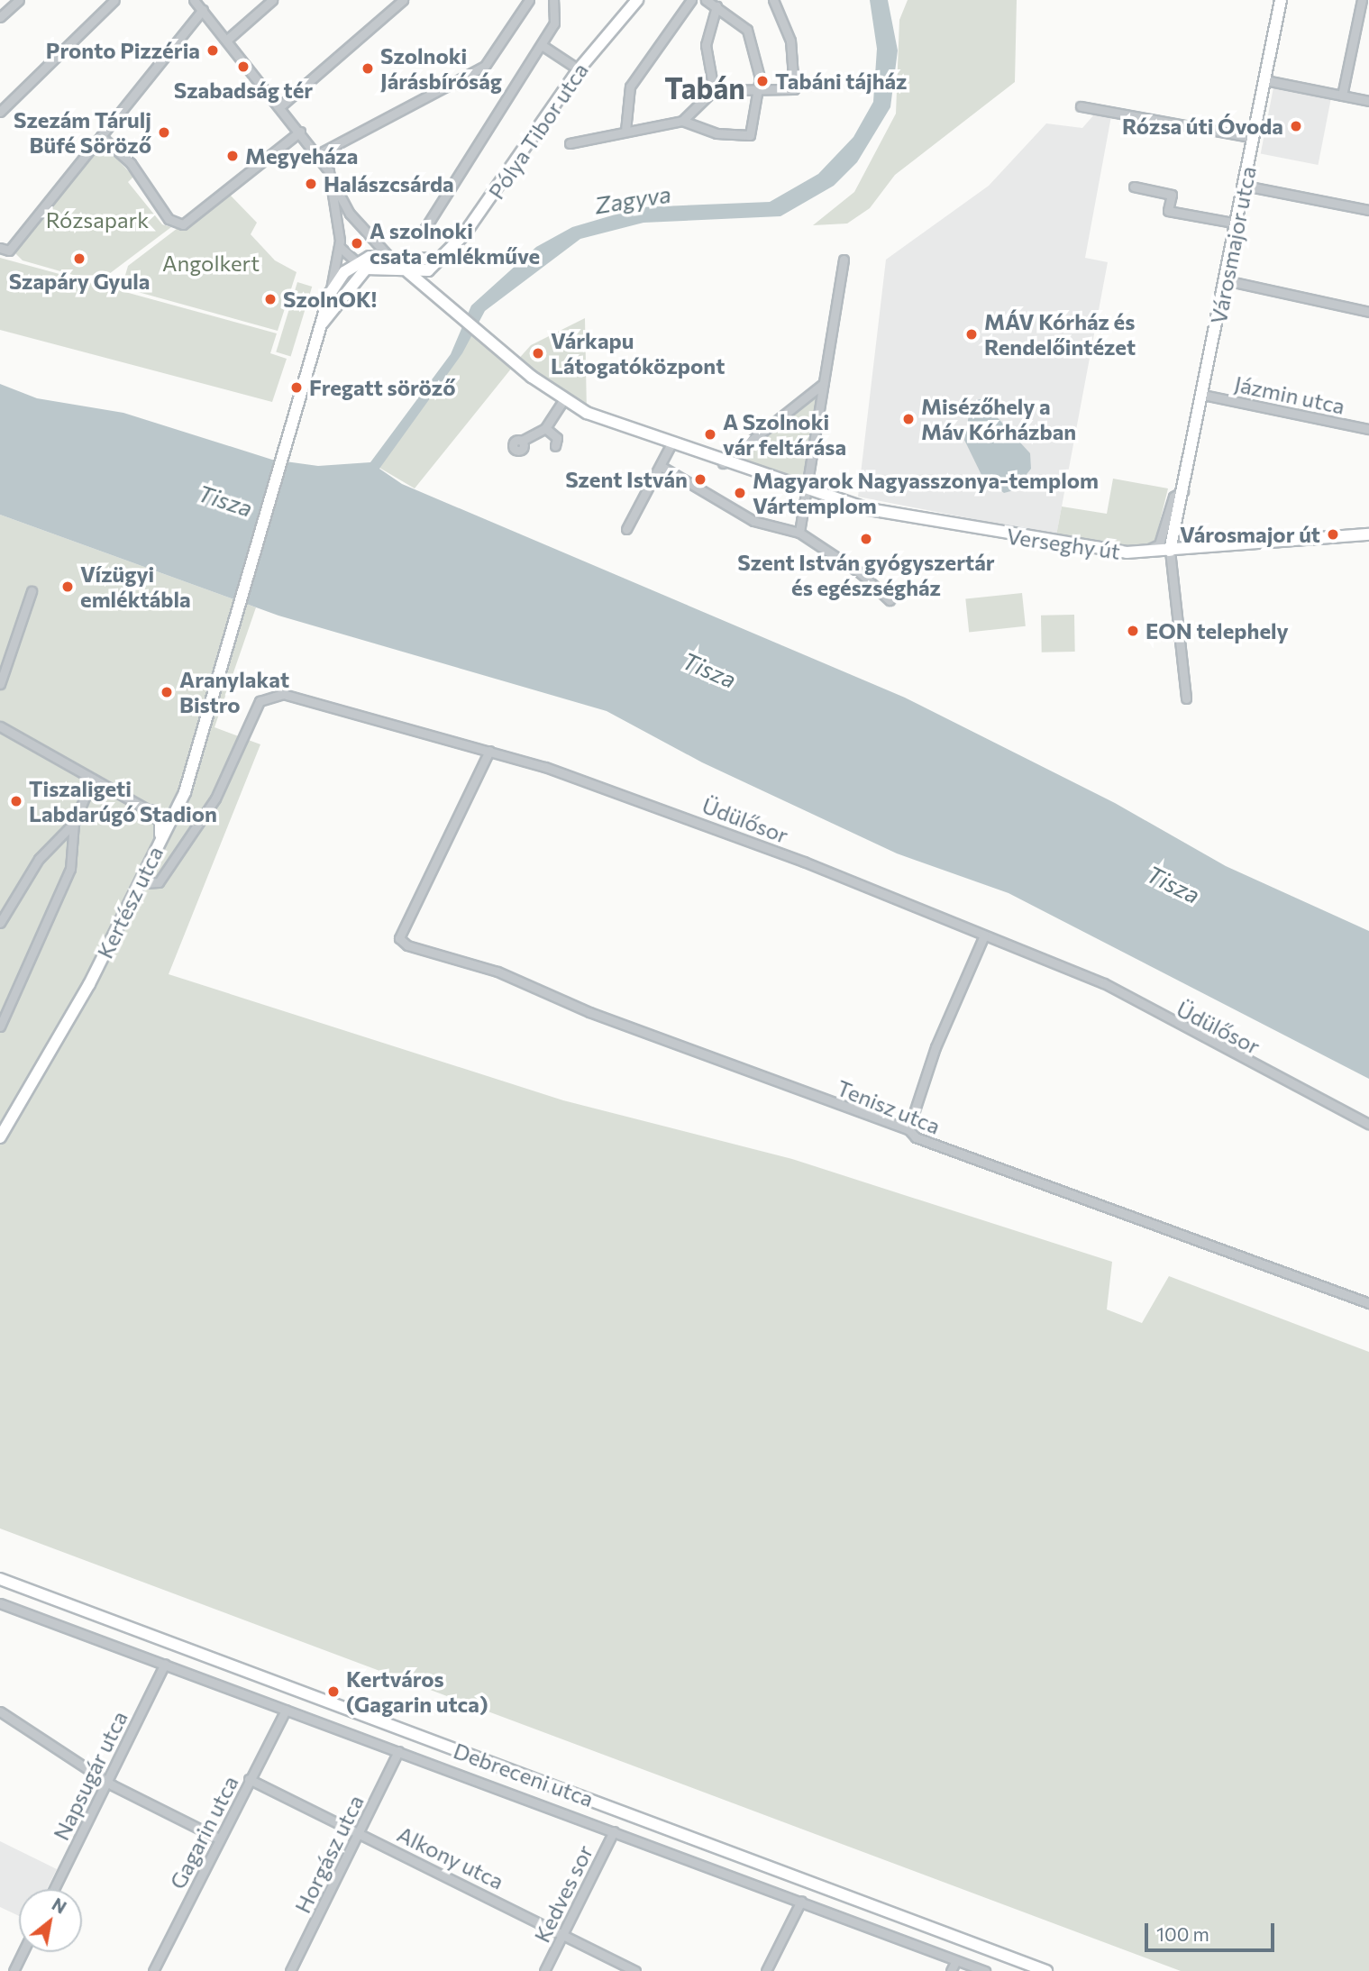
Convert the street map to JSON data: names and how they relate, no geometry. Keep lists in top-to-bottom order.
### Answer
{
  "streets": {
    "main road": [
      "Pólya Tibor utca",
      "Városmajor utca",
      "Verseghy út",
      "Kertész utca",
      "Debreceni utca"
    ],
    "street": [
      "Jázmin utca",
      "Üdülősor",
      "Tenisz utca",
      "Napsugár utca",
      "Gagarin utca",
      "Horgász utca",
      "Alkony utca",
      "Kedves sor"
    ]
  },
  "crossings": [
    ["Pólya Tibor utca", "Verseghy út"],
    ["Városmajor utca", "Jázmin utca"],
    ["Városmajor utca", "Verseghy út"],
    ["Üdülősor", "Kertész utca"],
    ["Üdülősor", "Tenisz utca"],
    ["Debreceni utca", "Napsugár utca"],
    ["Debreceni utca", "Gagarin utca"],
    ["Debreceni utca", "Horgász utca"],
    ["Debreceni utca", "Kedves sor"],
    ["Gagarin utca", "Alkony utca"],
    ["Horgász utca", "Alkony utca"],
    ["Alkony utca", "Kedves sor"]
  ],
  "districts": ["Tabán"],
  "water": ["Zagyva", "Tisza"],
  "parks": ["Rózsapark", "Angolkert"],
  "places": [
    "Pronto Pizzéria",
    "Szabadság tér",
    "Szolnoki Járásbíróság",
    "Tabáni tájház",
    "Rózsa úti Óvoda",
    "Szezám Tárulj Büfé Söröző",
    "Megyeháza",
    "Halászcsárda",
    "A szolnoki csata emlékműve",
    "Szapáry Gyula",
    "SzolnOK!",
    "MÁV Kórház és Rendelőintézet",
    "Várkapu Látogatóközpont",
    "Fregatt söröző",
    "Misézőhely a Máv Kórházban",
    "A Szolnoki vár feltárása",
    "Szent István",
    "Magyarok Nagyasszonya-templom Vártemplom",
    "Városmajor út",
    "Szent István gyógyszertár és egészségház",
    "Vízügyi emléktábla",
    "EON telephely",
    "Aranylakat Bistro",
    "Tiszaligeti Labdarúgó Stadion",
    "Kertváros (Gagarin utca)"
  ],
  "scale_bar": "100 m",
  "north": "top right"
}
